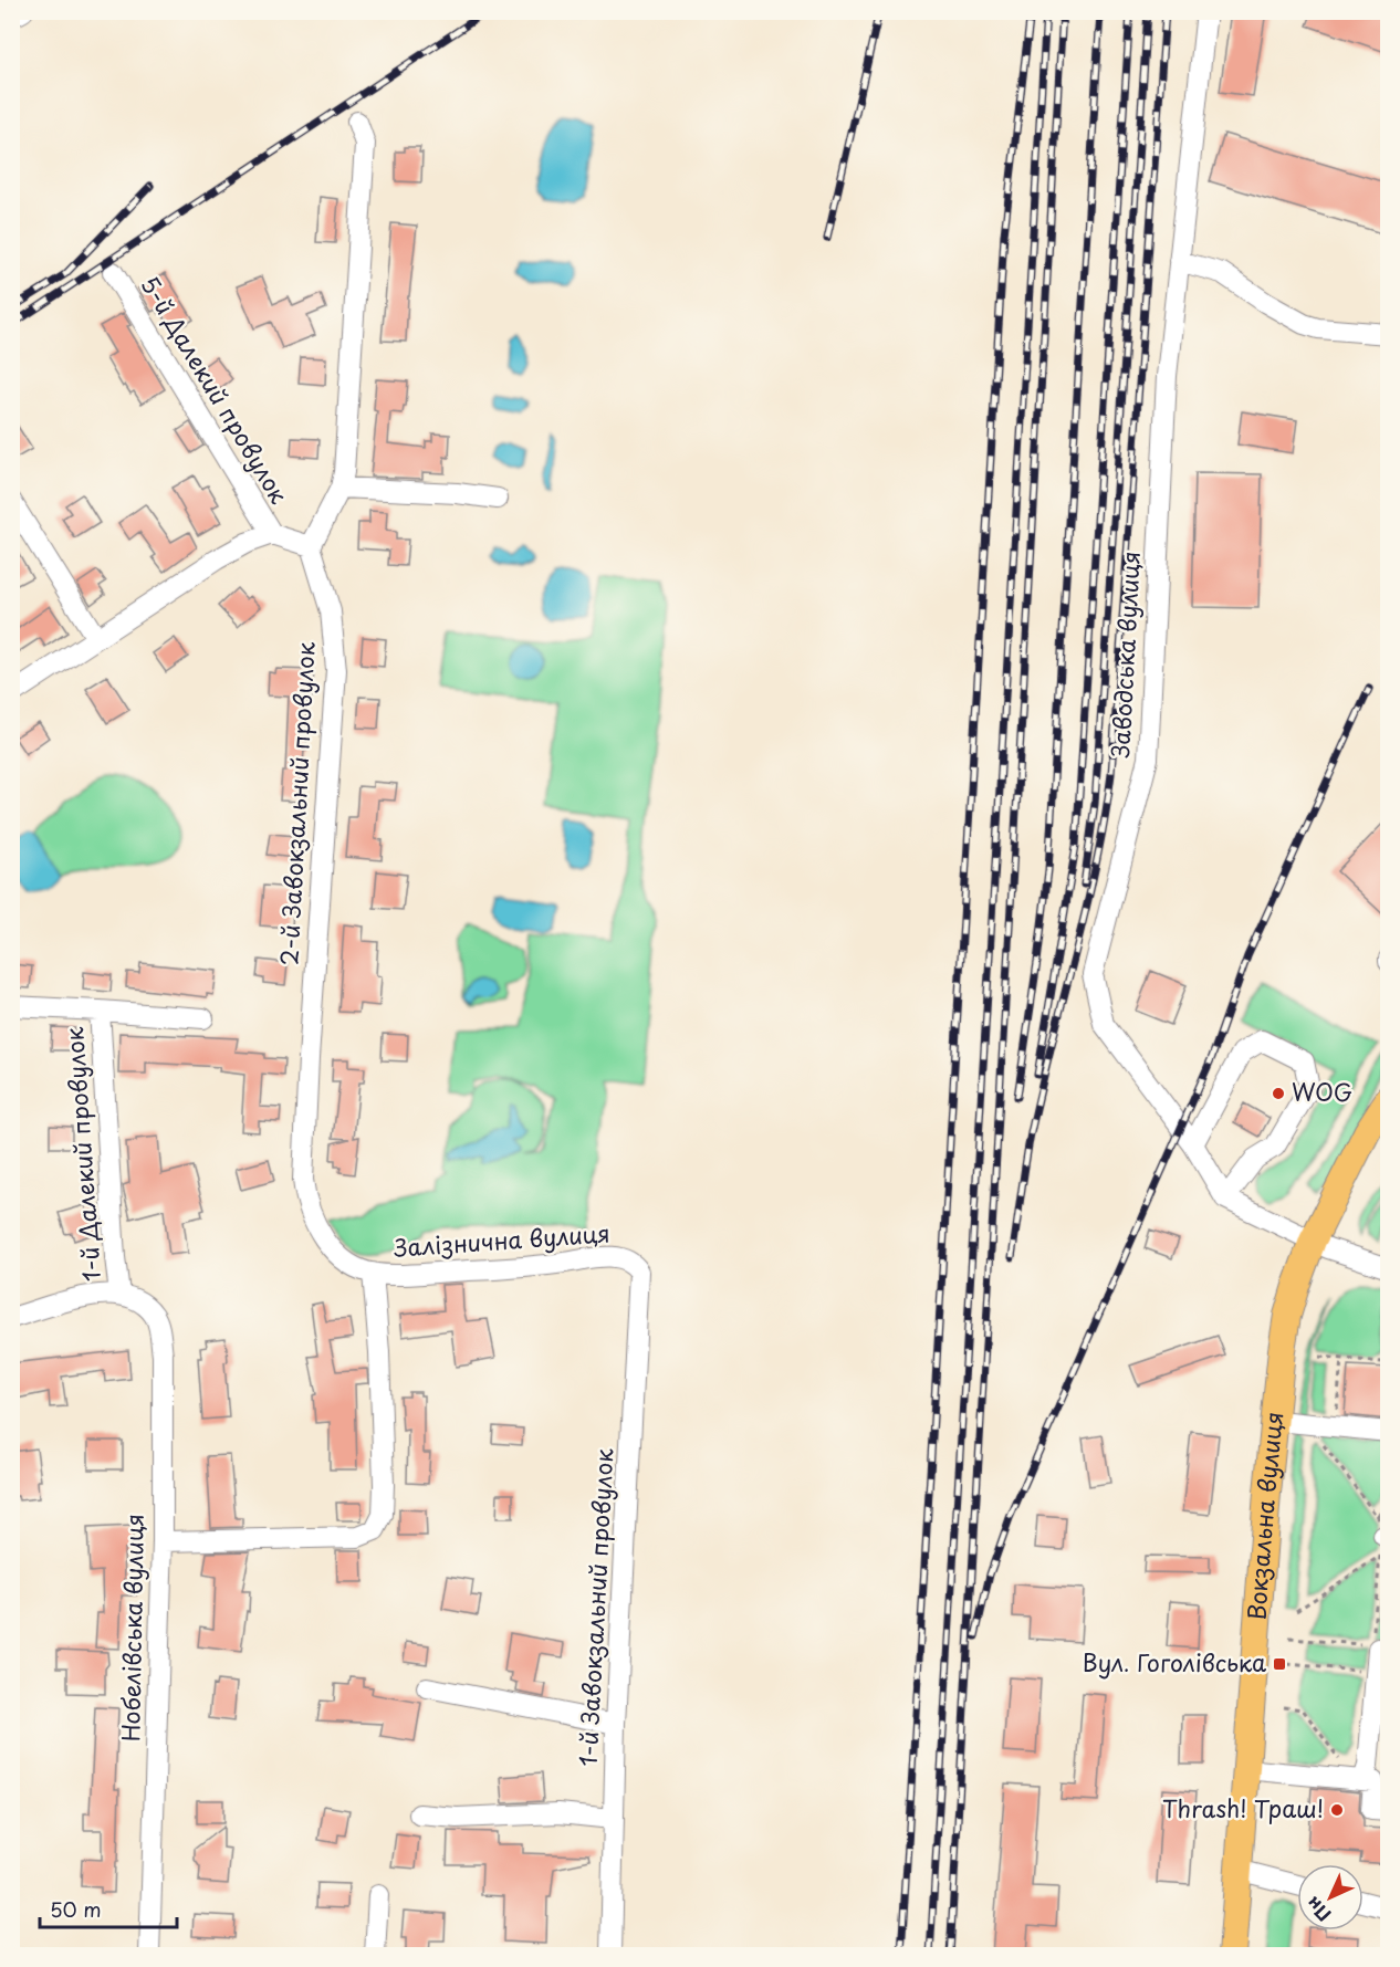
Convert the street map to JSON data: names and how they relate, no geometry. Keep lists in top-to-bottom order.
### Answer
{
  "streets": {
    "main road": ["Вокзальна вулиця"],
    "street": [
      "5-й Далекий провулок",
      "Заводська вулиця",
      "2-й Завокзальний провулок",
      "1-й Далекий провулок",
      "Залізнична вулиця",
      "1-й Завокзальний провулок",
      "Нобелівська вулиця"
    ]
  },
  "crossings": [
    ["2-й Завокзальний провулок", "Залізнична вулиця"],
    ["1-й Далекий провулок", "Нобелівська вулиця"],
    ["Залізнична вулиця", "1-й Завокзальний провулок"]
  ],
  "places": {
    "other": ["WOG", "Thrash! Траш!"],
    "transit": ["Вул. Гоголівська"]
  },
  "scale_bar": "50 m",
  "north": "bottom left"
}
